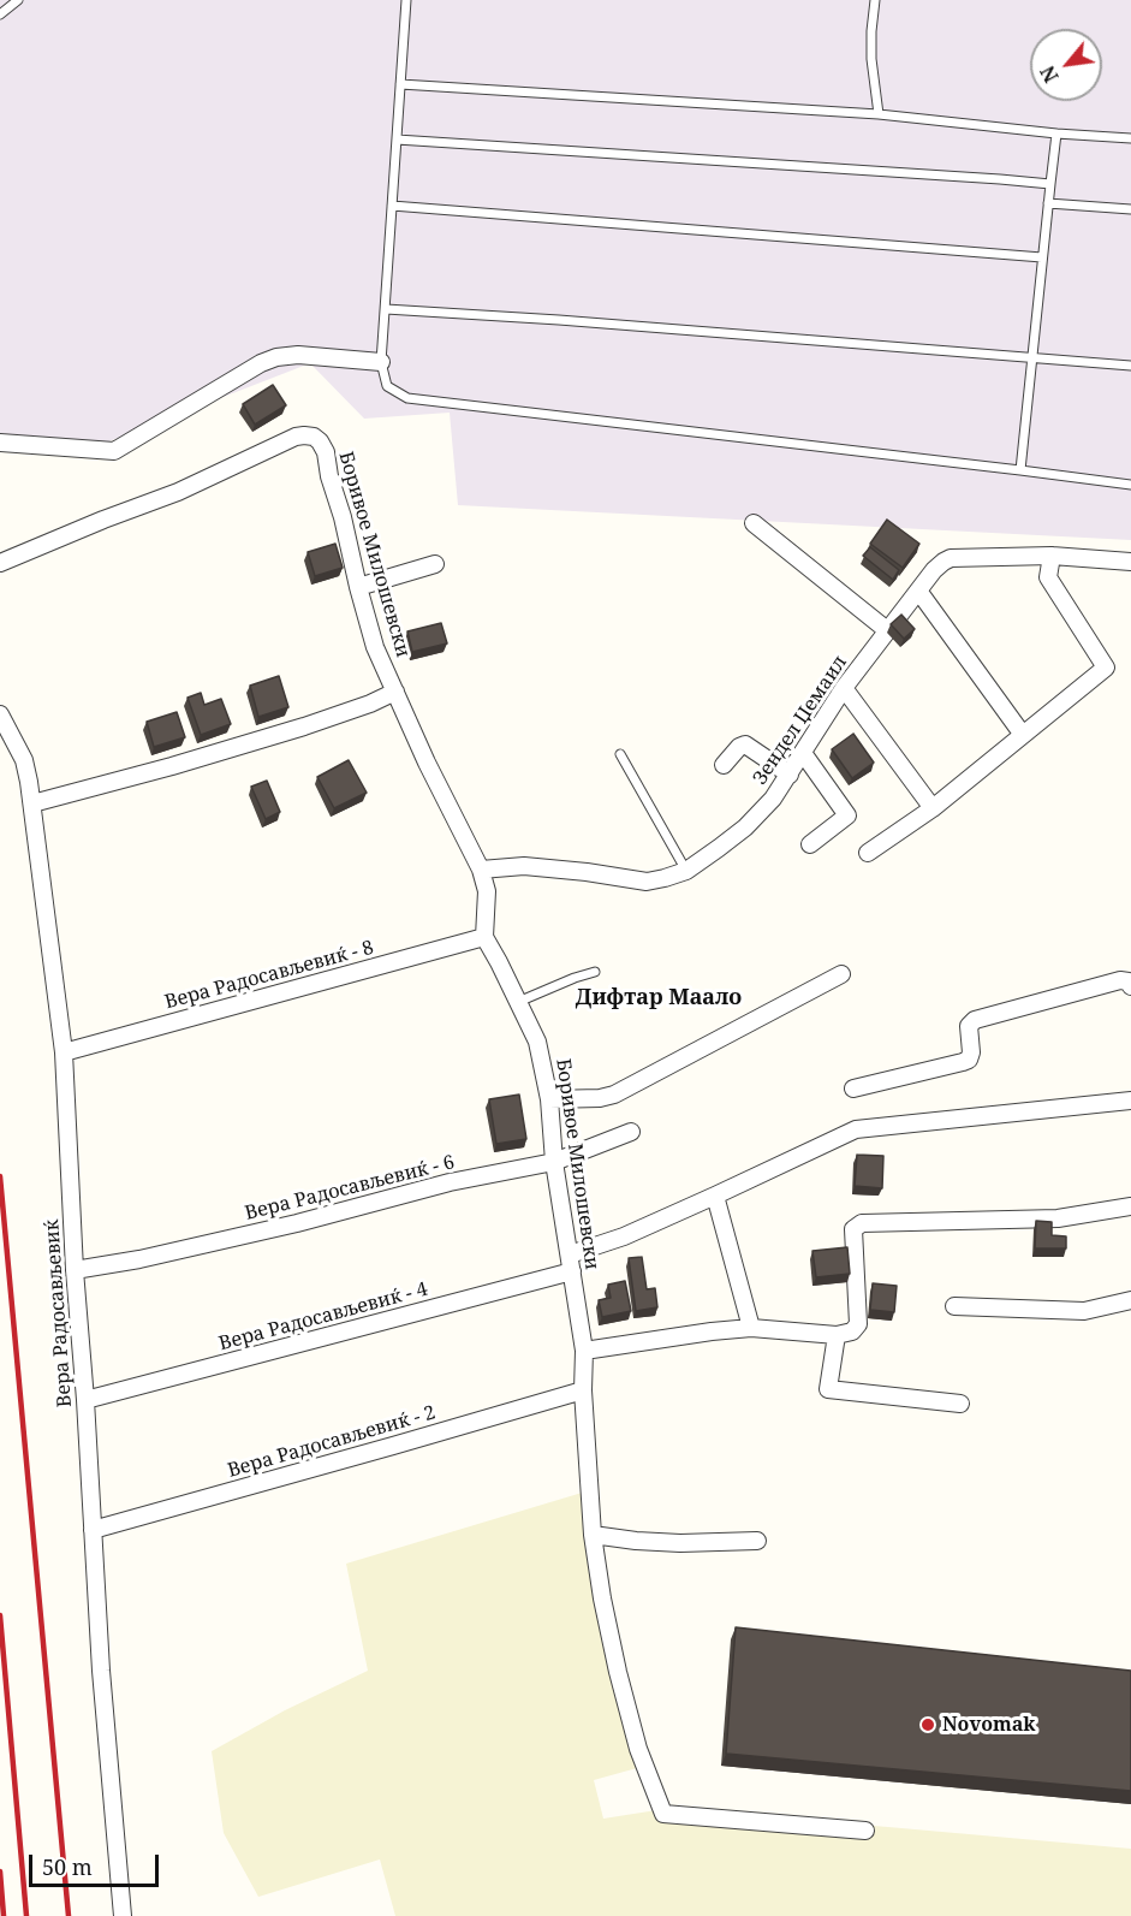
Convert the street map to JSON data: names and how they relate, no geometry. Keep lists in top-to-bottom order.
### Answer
{
  "streets": {
    "street": [
      "Боривое Милошевски",
      "Зендел Џемаил",
      "Вера Радосављевиќ - 8",
      "Вера Радосављевиќ - 6",
      "Вера Радосављевиќ",
      "Вера Радосављевиќ - 4",
      "Вера Радосављевиќ - 2"
    ]
  },
  "crossings": [
    ["Боривое Милошевски", "Зендел Џемаил"],
    ["Боривое Милошевски", "Вера Радосављевиќ - 8"],
    ["Боривое Милошевски", "Вера Радосављевиќ - 6"],
    ["Боривое Милошевски", "Вера Радосављевиќ - 4"],
    ["Боривое Милошевски", "Вера Радосављевиќ - 2"],
    ["Вера Радосављевиќ - 8", "Вера Радосављевиќ"],
    ["Вера Радосављевиќ - 6", "Вера Радосављевиќ"],
    ["Вера Радосављевиќ", "Вера Радосављевиќ - 4"],
    ["Вера Радосављевиќ", "Вера Радосављевиќ - 2"]
  ],
  "districts": ["Дифтар Маало"],
  "places": ["Novomak"],
  "scale_bar": "50 m",
  "north": "bottom left"
}
